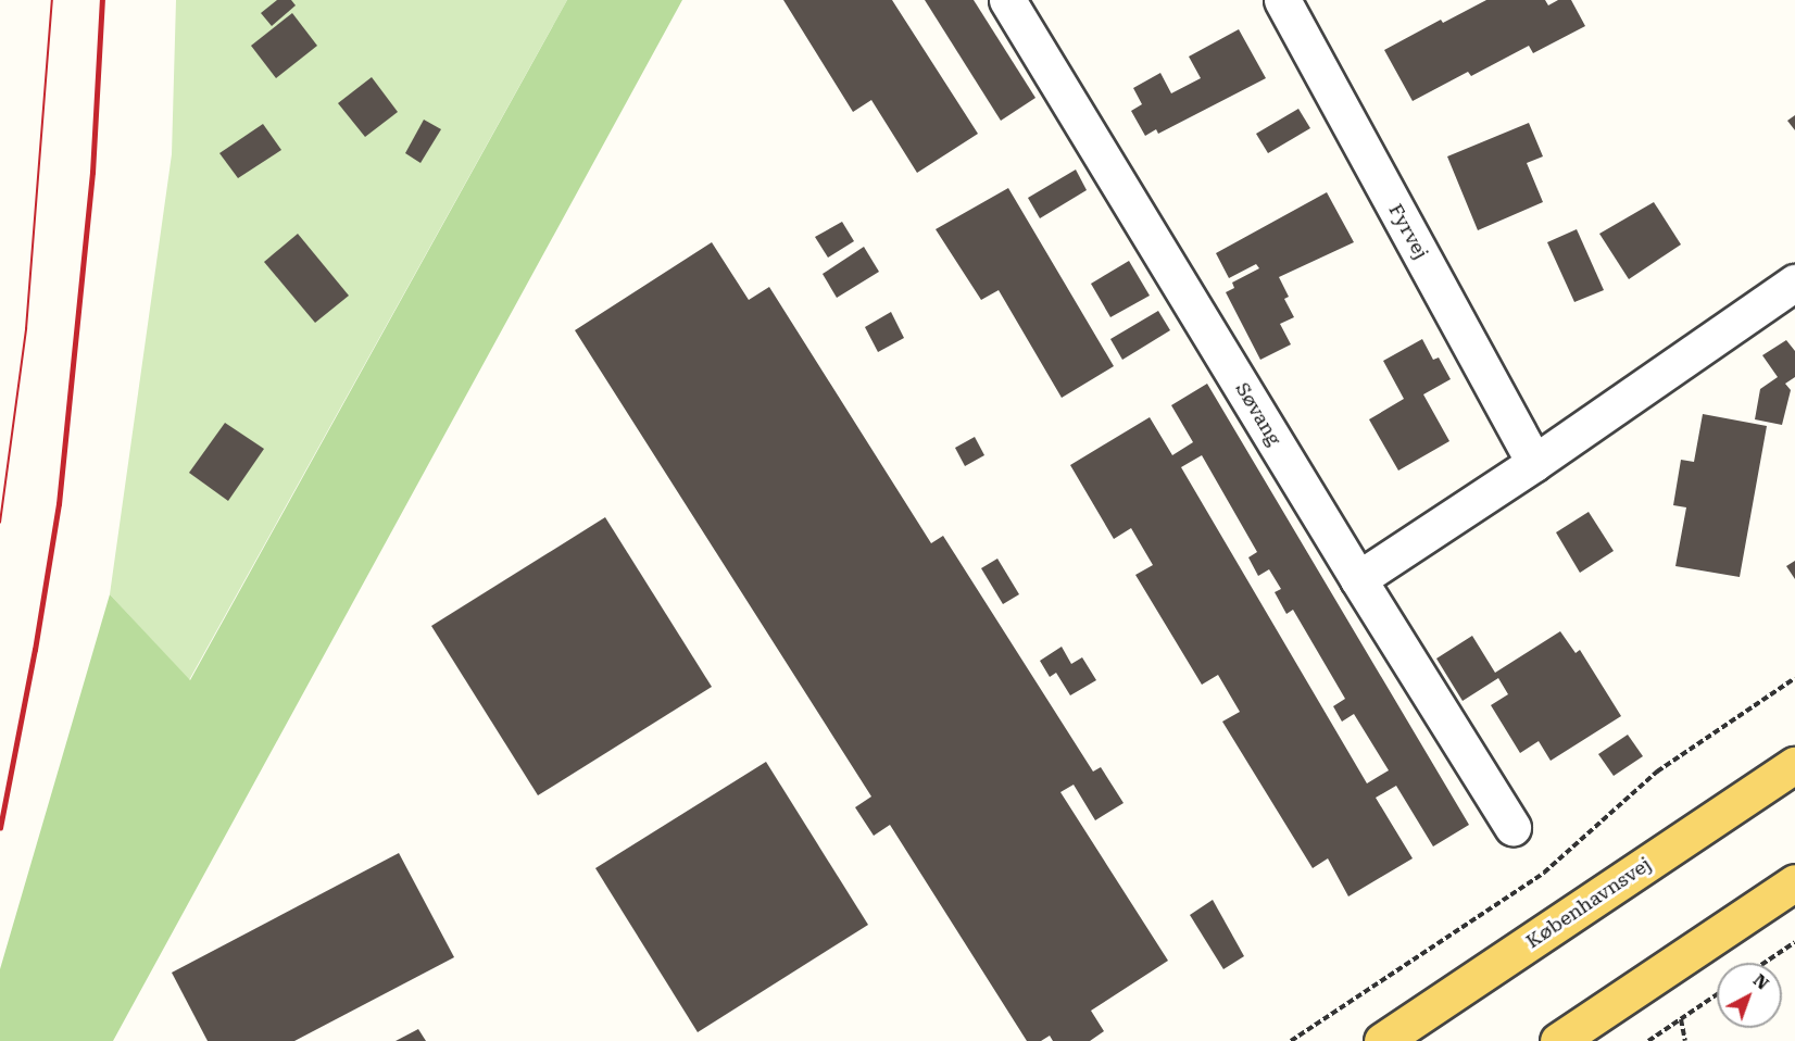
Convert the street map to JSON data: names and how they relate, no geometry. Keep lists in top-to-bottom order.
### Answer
{
  "streets": {
    "main road": ["Københavnsvej"],
    "street": ["Fyrvej", "Søvang"]
  },
  "north": "top right"
}
